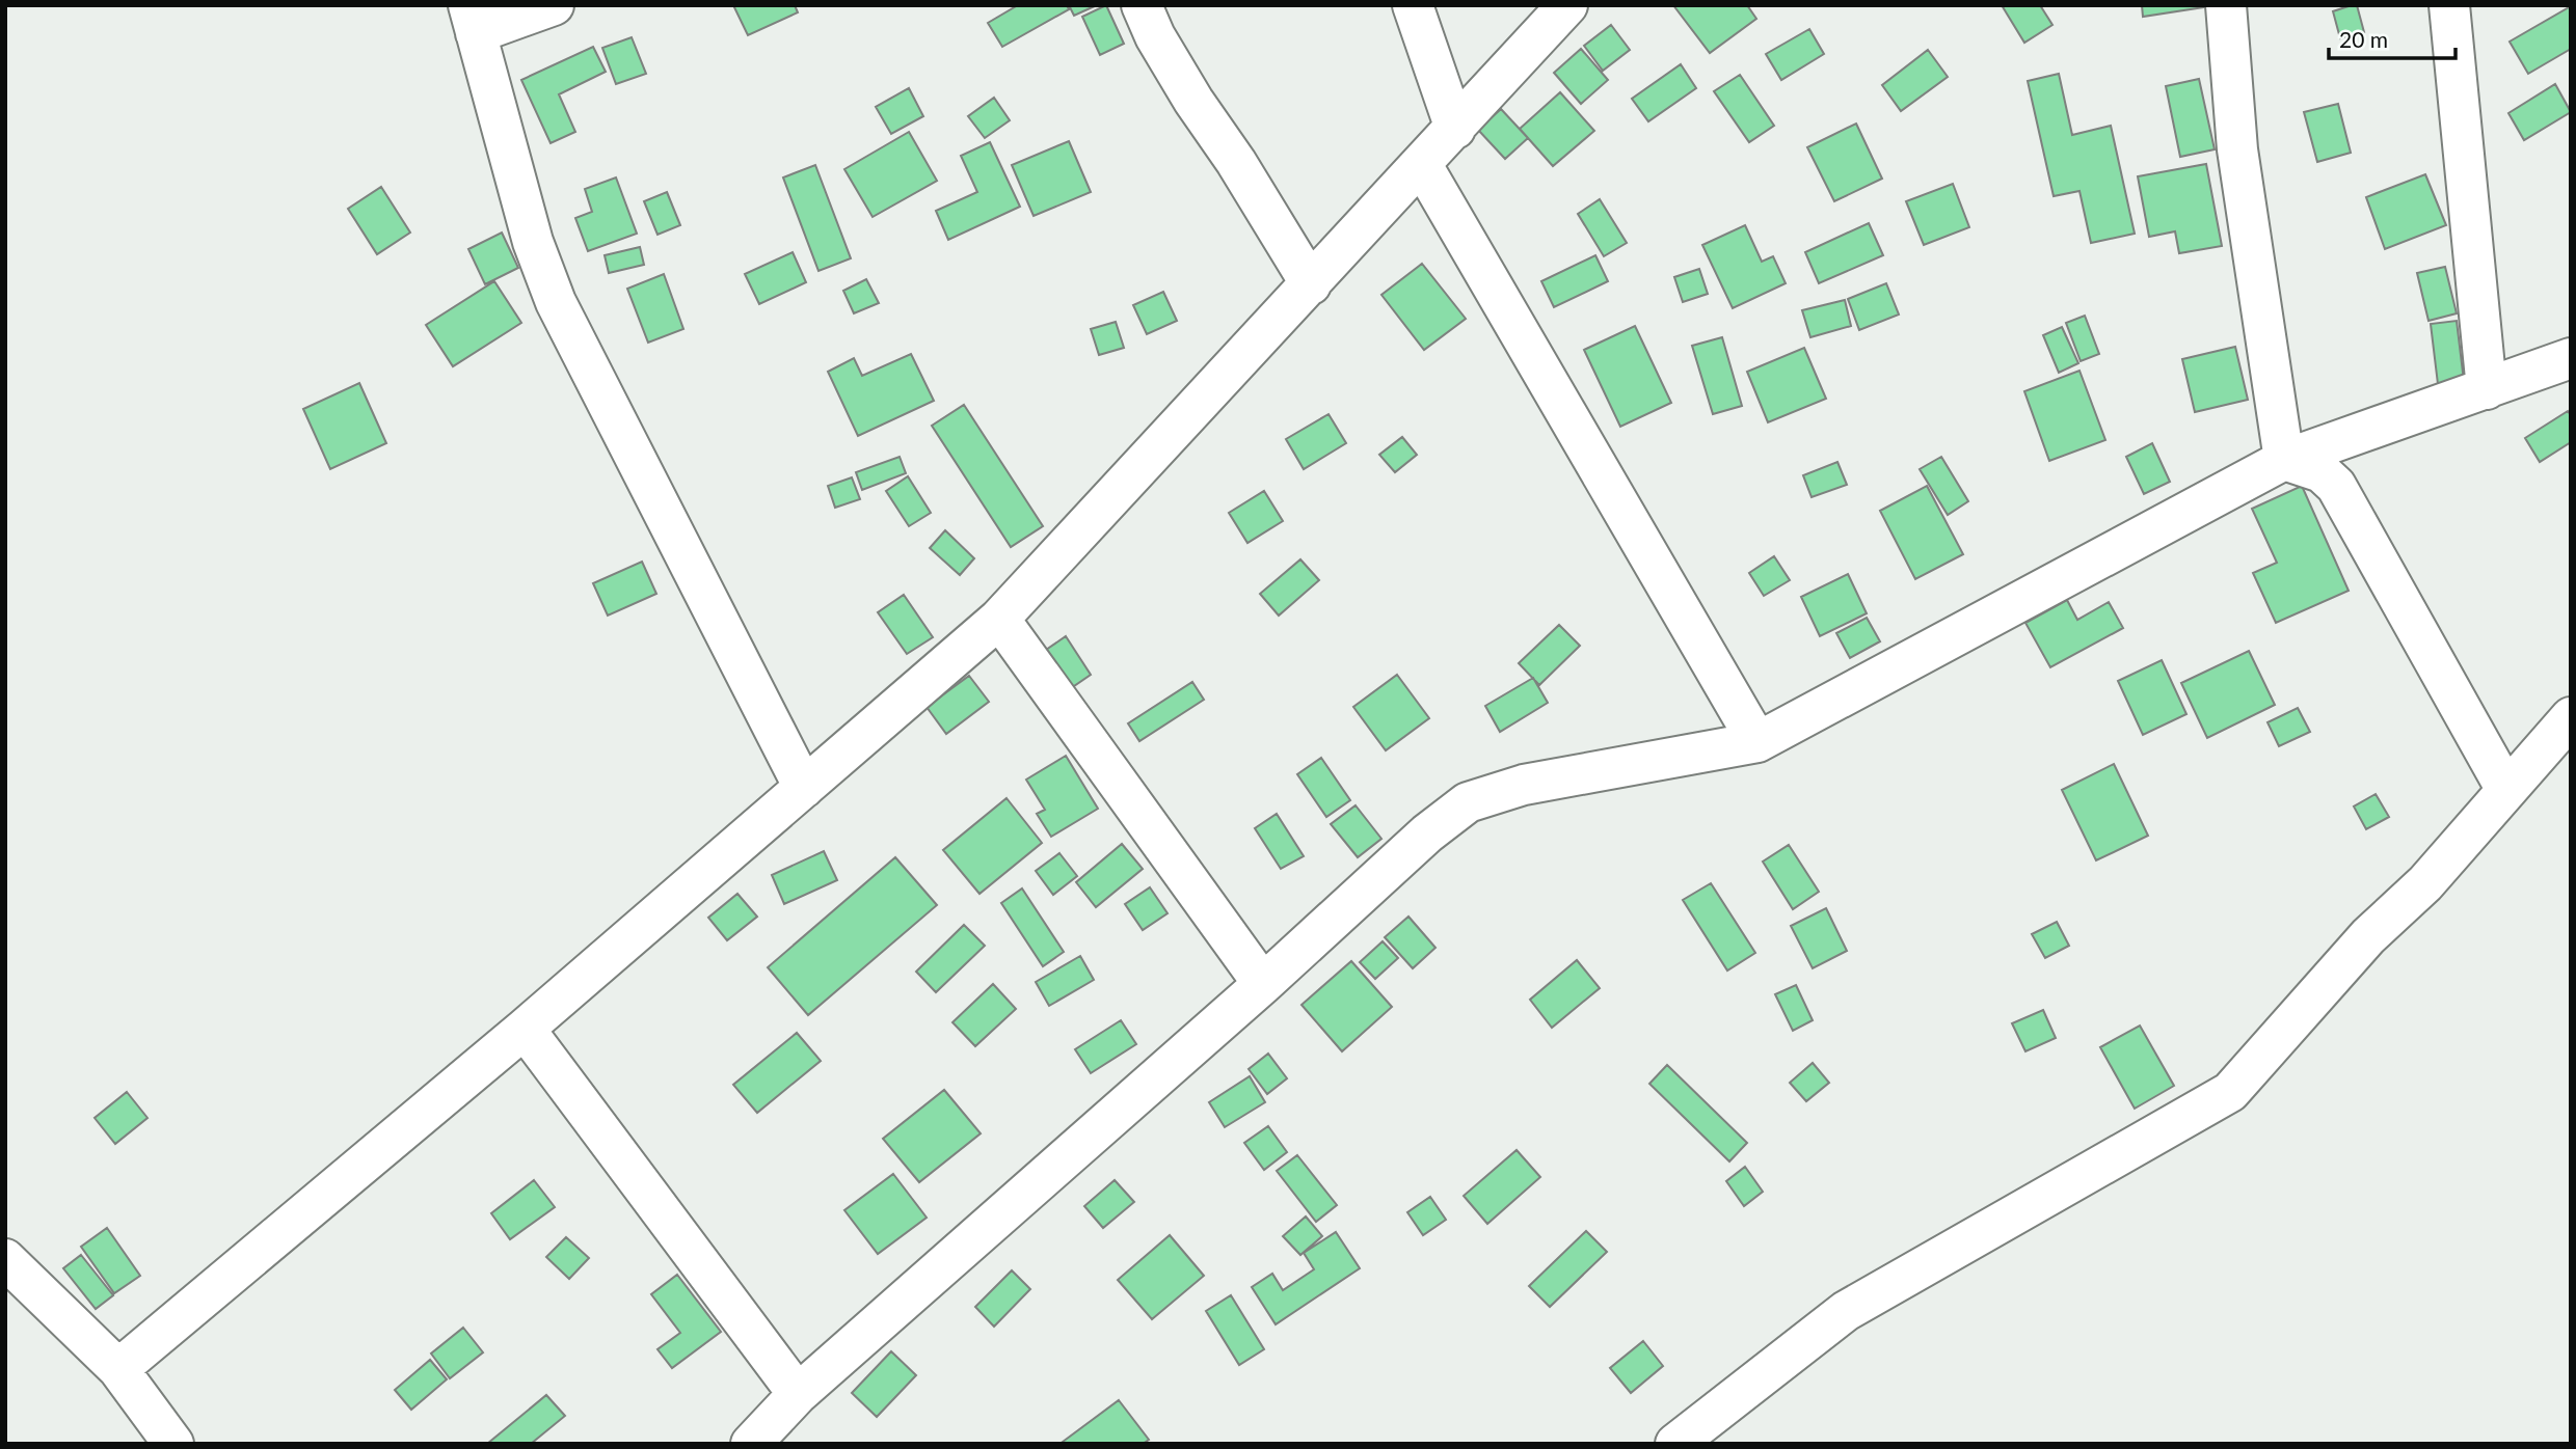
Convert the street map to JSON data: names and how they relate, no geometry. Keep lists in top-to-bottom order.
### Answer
{
  "scale_bar": "20 m"
}
